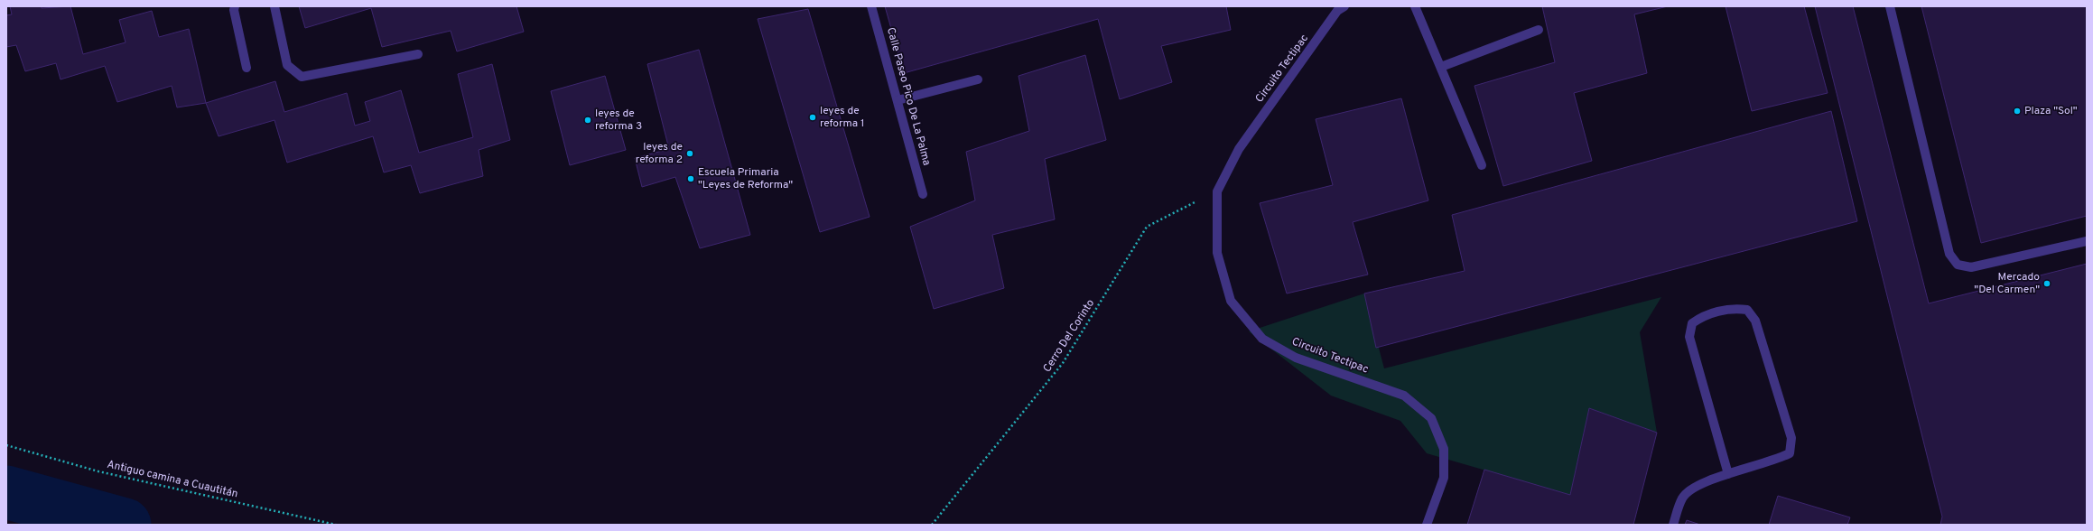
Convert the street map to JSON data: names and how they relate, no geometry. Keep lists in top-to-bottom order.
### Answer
{
  "streets": {
    "street": ["Circuito Tectipac", "Calle Paseo Pico De La Palma"],
    "path": ["Cerro Del Corinto", "Antiguo camina a Cuautitán"]
  },
  "crossings": [
    ["Circuito Tectipac", "Cerro Del Corinto"]
  ],
  "places": [
    "Plaza \"Sol\"",
    "leyes de reforma 1",
    "leyes de reforma 3",
    "leyes de reforma 2",
    "Escuela Primaria \"Leyes de Reforma\"",
    "Mercado \"Del Carmen\""
  ]
}
